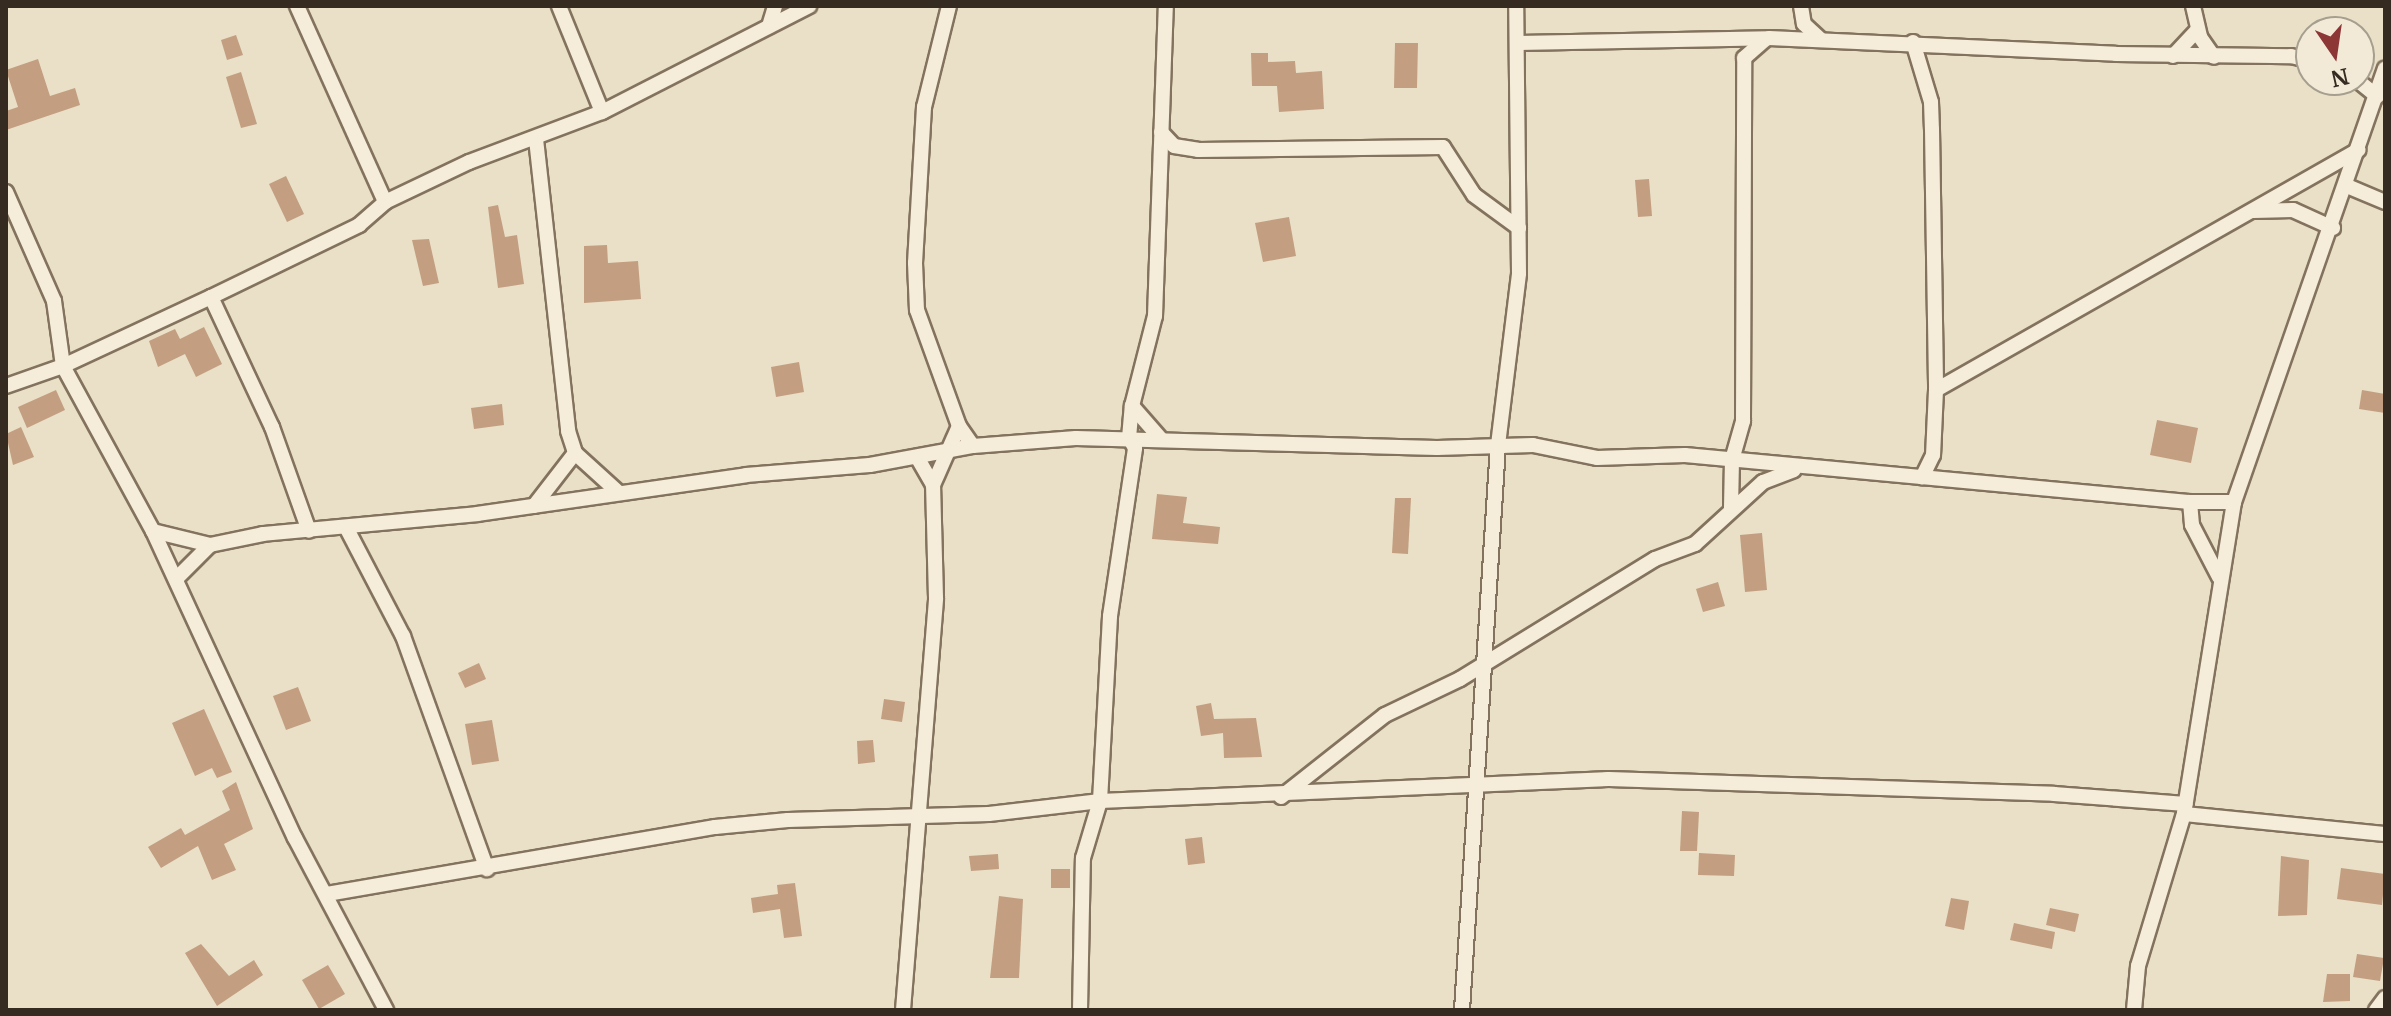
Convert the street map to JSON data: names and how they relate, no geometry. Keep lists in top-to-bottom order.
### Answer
{
  "north": "bottom"
}
